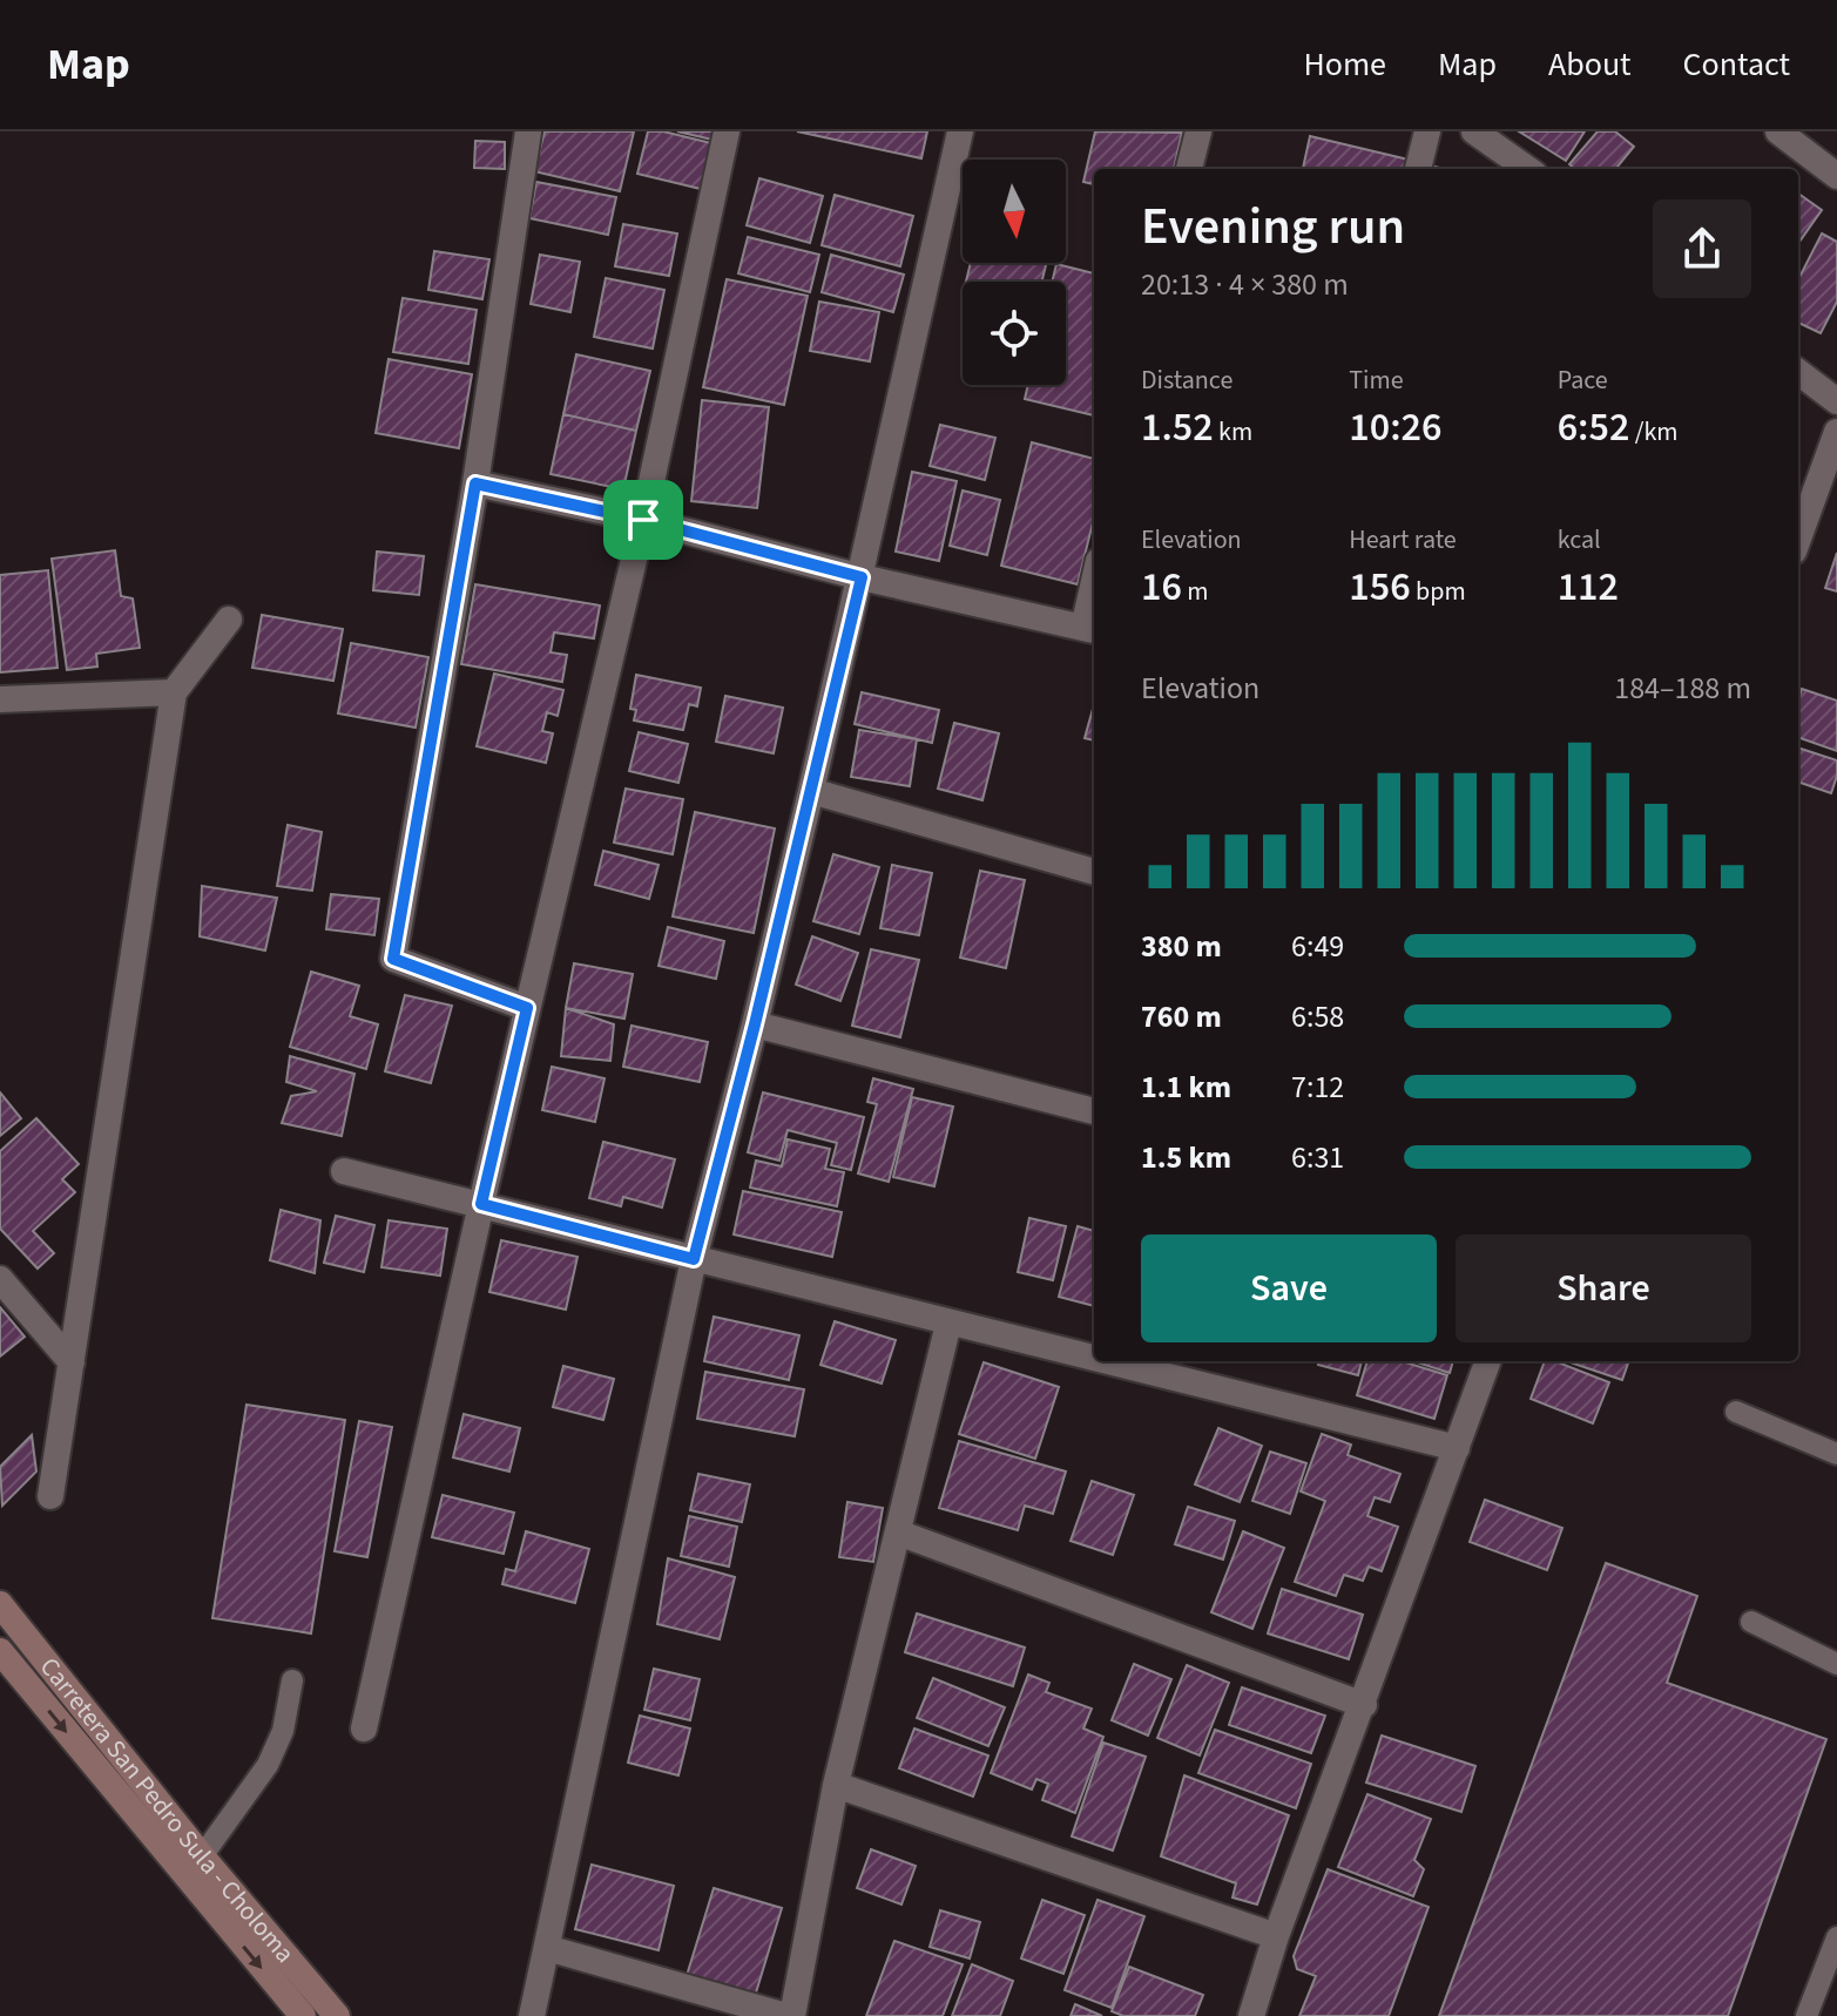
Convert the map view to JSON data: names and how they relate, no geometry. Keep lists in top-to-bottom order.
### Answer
{
  "streets": {
    "main road": ["Carretera San Pedro Sula - Choloma"]
  },
  "north": "bottom",
  "page": {
    "header": "Map",
    "nav": [
      "Home",
      "Map",
      "About",
      "Contact"
    ],
    "heading": ["Evening run", "20:13 · 4 × 380 m"],
    "stats": [
      ["Distance", "1.52 km"],
      ["Time", "10:26"],
      ["Pace", "6:52 /km"],
      ["Elevation", "16 m"],
      ["Heart rate", "156 bpm"],
      ["kcal", "112"]
    ],
    "chart": ["Elevation", "184–188 m"],
    "list": [
      {
        "name": "380 m",
        "note": "6:49"
      },
      {
        "name": "760 m",
        "note": "6:58"
      },
      {
        "name": "1.1 km",
        "note": "7:12"
      },
      {
        "name": "1.5 km",
        "note": "6:31"
      }
    ],
    "buttons": ["Save", "Share"]
  }
}
